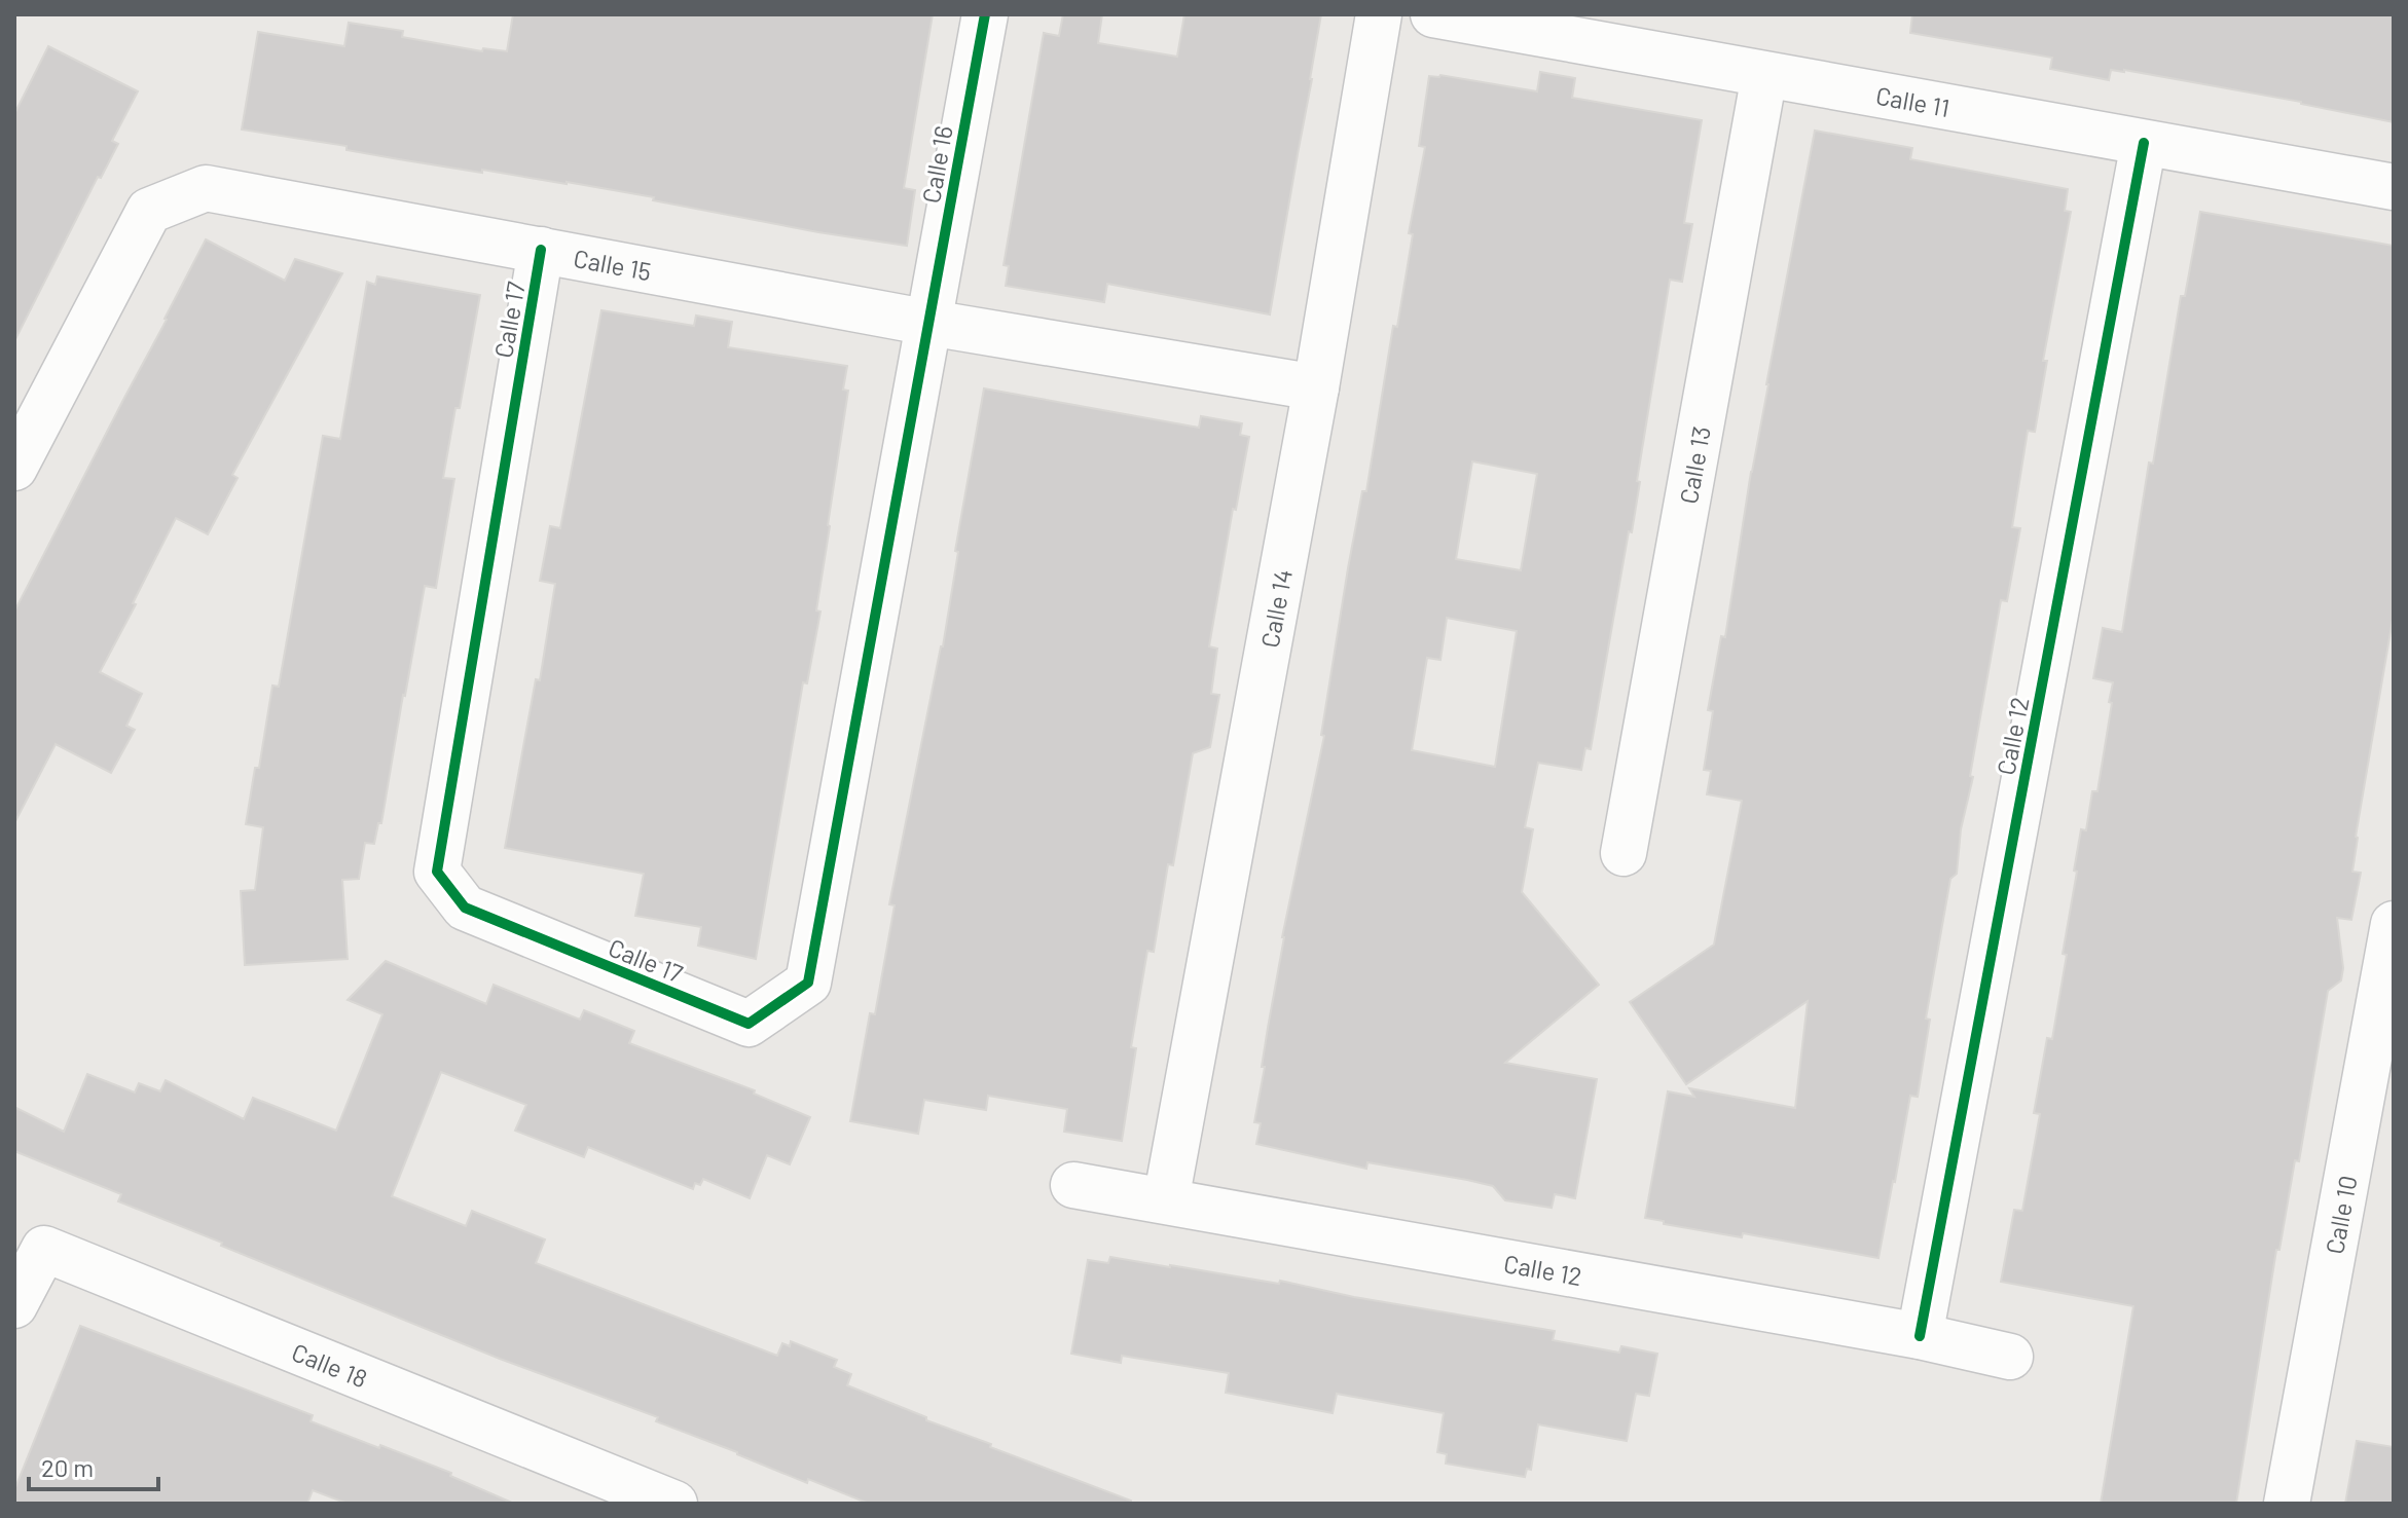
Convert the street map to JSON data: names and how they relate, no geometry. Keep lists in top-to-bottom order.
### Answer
{
  "streets": {
    "street": [
      "Calle 11",
      "Calle 16",
      "Calle 15",
      "Calle 17",
      "Calle 13",
      "Calle 14",
      "Calle 12",
      "Calle 10",
      "Calle 18"
    ]
  },
  "crossings": [
    ["Calle 11", "Calle 13"],
    ["Calle 11", "Calle 12"],
    ["Calle 16", "Calle 15"],
    ["Calle 16", "Calle 17"],
    ["Calle 15", "Calle 17"],
    ["Calle 15", "Calle 14"],
    ["Calle 14", "Calle 12"]
  ],
  "scale_bar": "20 m"
}
